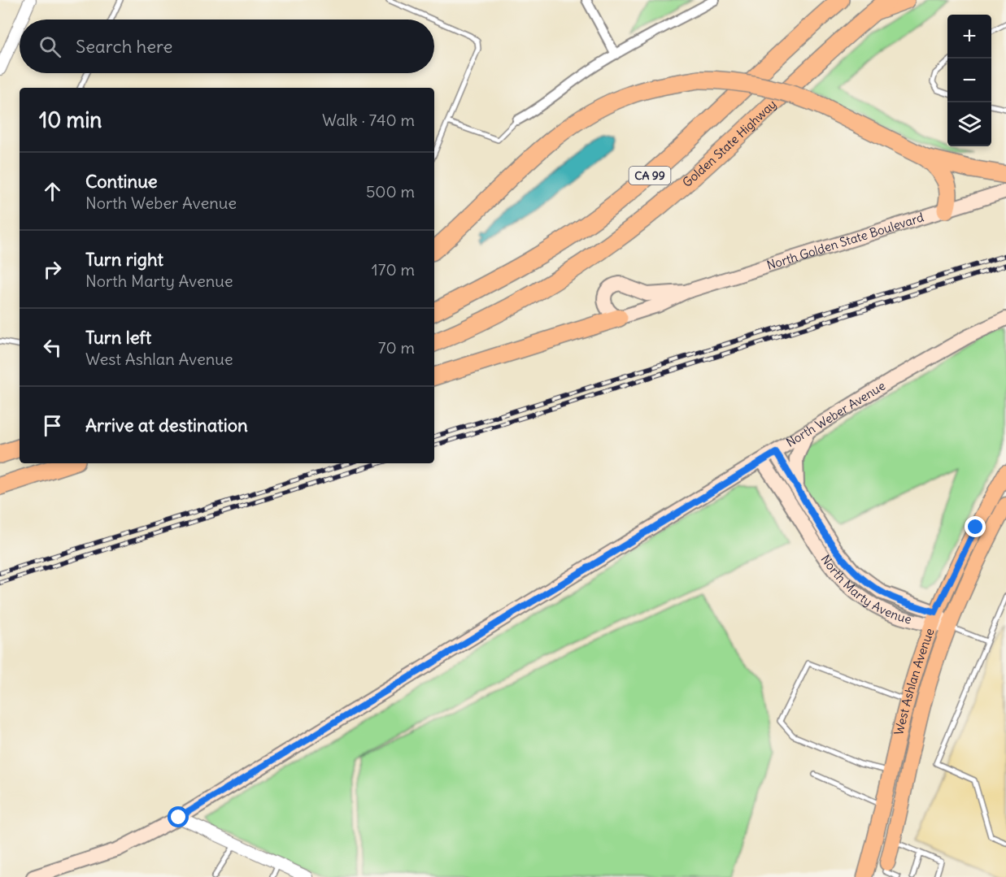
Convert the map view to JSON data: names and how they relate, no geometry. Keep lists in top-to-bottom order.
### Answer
{
  "streets": {
    "highway": ["Golden State Highway", "CA 99"],
    "main road": [
      "North Golden State Boulevard",
      "North Weber Avenue",
      "North Marty Avenue",
      "West Ashlan Avenue"
    ]
  },
  "crossings": [
    ["North Weber Avenue", "North Marty Avenue"],
    ["North Marty Avenue", "West Ashlan Avenue"]
  ],
  "page": {
    "map_buttons": ["+", "−"],
    "search": "Search here",
    "heading": ["10 min", "Walk · 740 m"],
    "list": [
      ["Continue", "North Weber Avenue", "500 m"],
      ["Turn right", "North Marty Avenue", "170 m"],
      ["Turn left", "West Ashlan Avenue", "70 m"],
      "Arrive at destination"
    ]
  }
}
